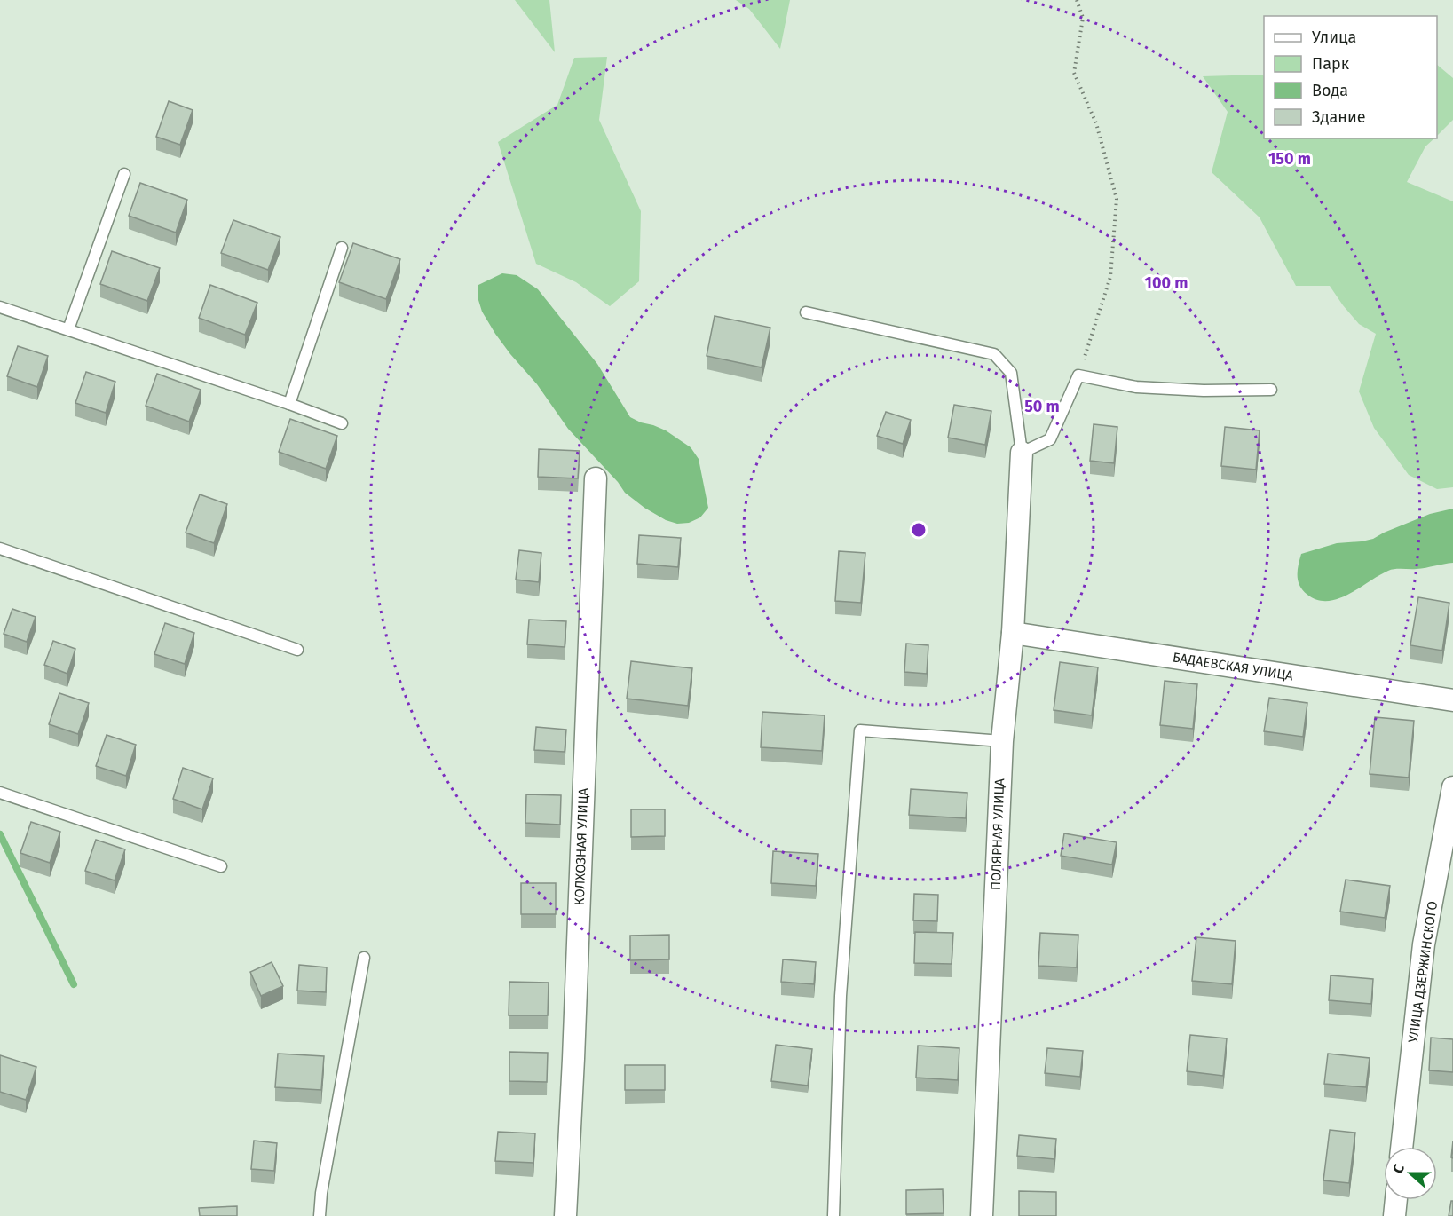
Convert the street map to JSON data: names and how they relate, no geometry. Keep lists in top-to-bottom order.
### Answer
{
  "streets": {
    "street": [
      "БАДАЕВСКАЯ УЛИЦА",
      "ПОЛЯРНАЯ УЛИЦА",
      "КОЛХОЗНАЯ УЛИЦА",
      "УЛИЦА ДЗЕРЖИНСКОГО"
    ]
  },
  "crossings": [
    ["БАДАЕВСКАЯ УЛИЦА", "ПОЛЯРНАЯ УЛИЦА"]
  ],
  "legend": [
    "Улица",
    "Парк",
    "Вода",
    "Здание"
  ],
  "north": "left",
  "rings": ["150 m", "100 m", "50 m"]
}
